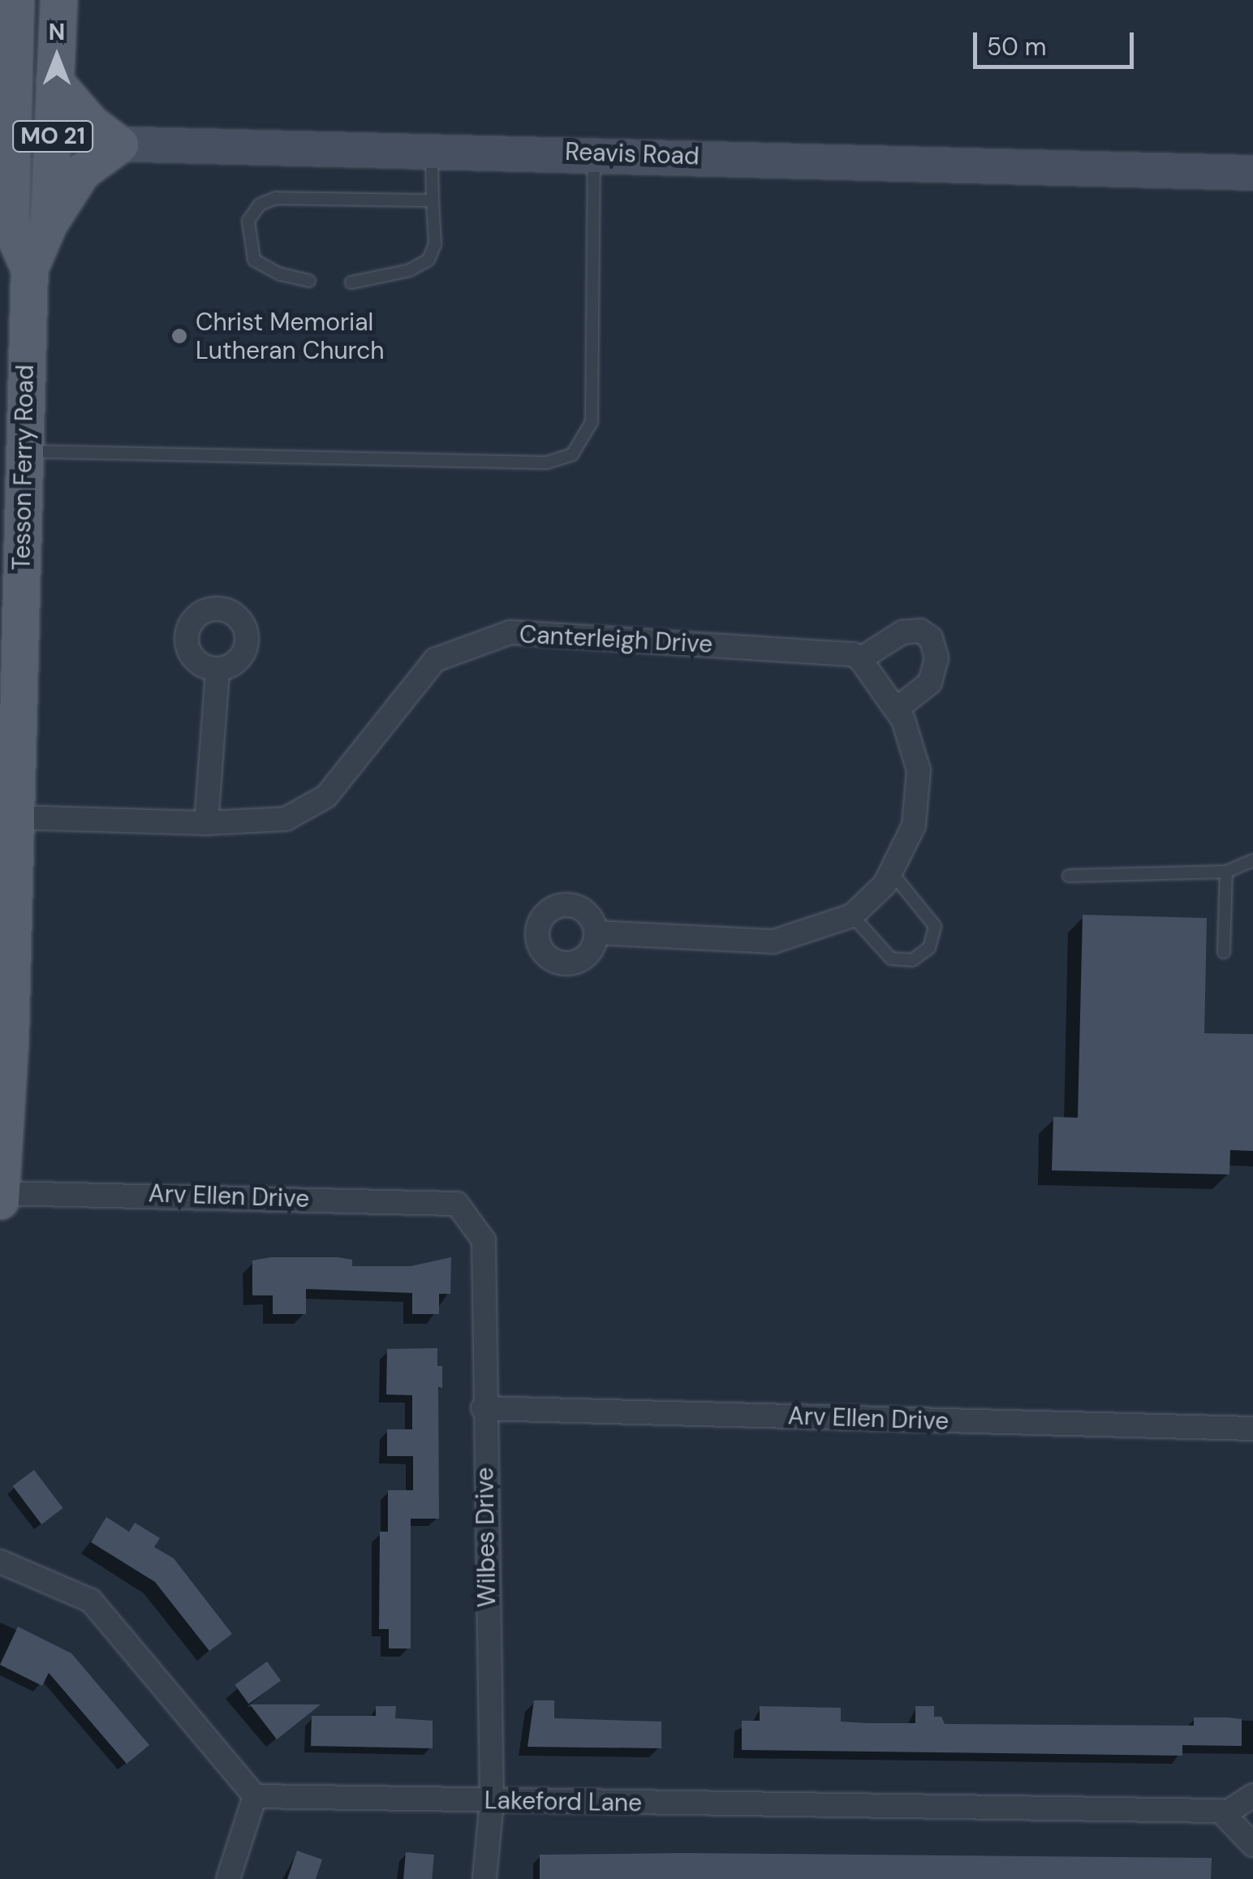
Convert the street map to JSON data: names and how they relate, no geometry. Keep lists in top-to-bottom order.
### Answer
{
  "streets": {
    "main road": ["MO 21", "Tesson Ferry Road"],
    "street": [
      "Reavis Road",
      "Canterleigh Drive",
      "Arv Ellen Drive",
      "Wilbes Drive",
      "Lakeford Lane"
    ]
  },
  "crossings": [
    ["Reavis Road", "Tesson Ferry Road"],
    ["Tesson Ferry Road", "Canterleigh Drive"],
    ["Tesson Ferry Road", "Arv Ellen Drive"],
    ["Arv Ellen Drive", "Wilbes Drive"],
    ["Wilbes Drive", "Lakeford Lane"]
  ],
  "places": ["Christ Memorial Lutheran Church"],
  "scale_bar": "50 m",
  "north": "top"
}
